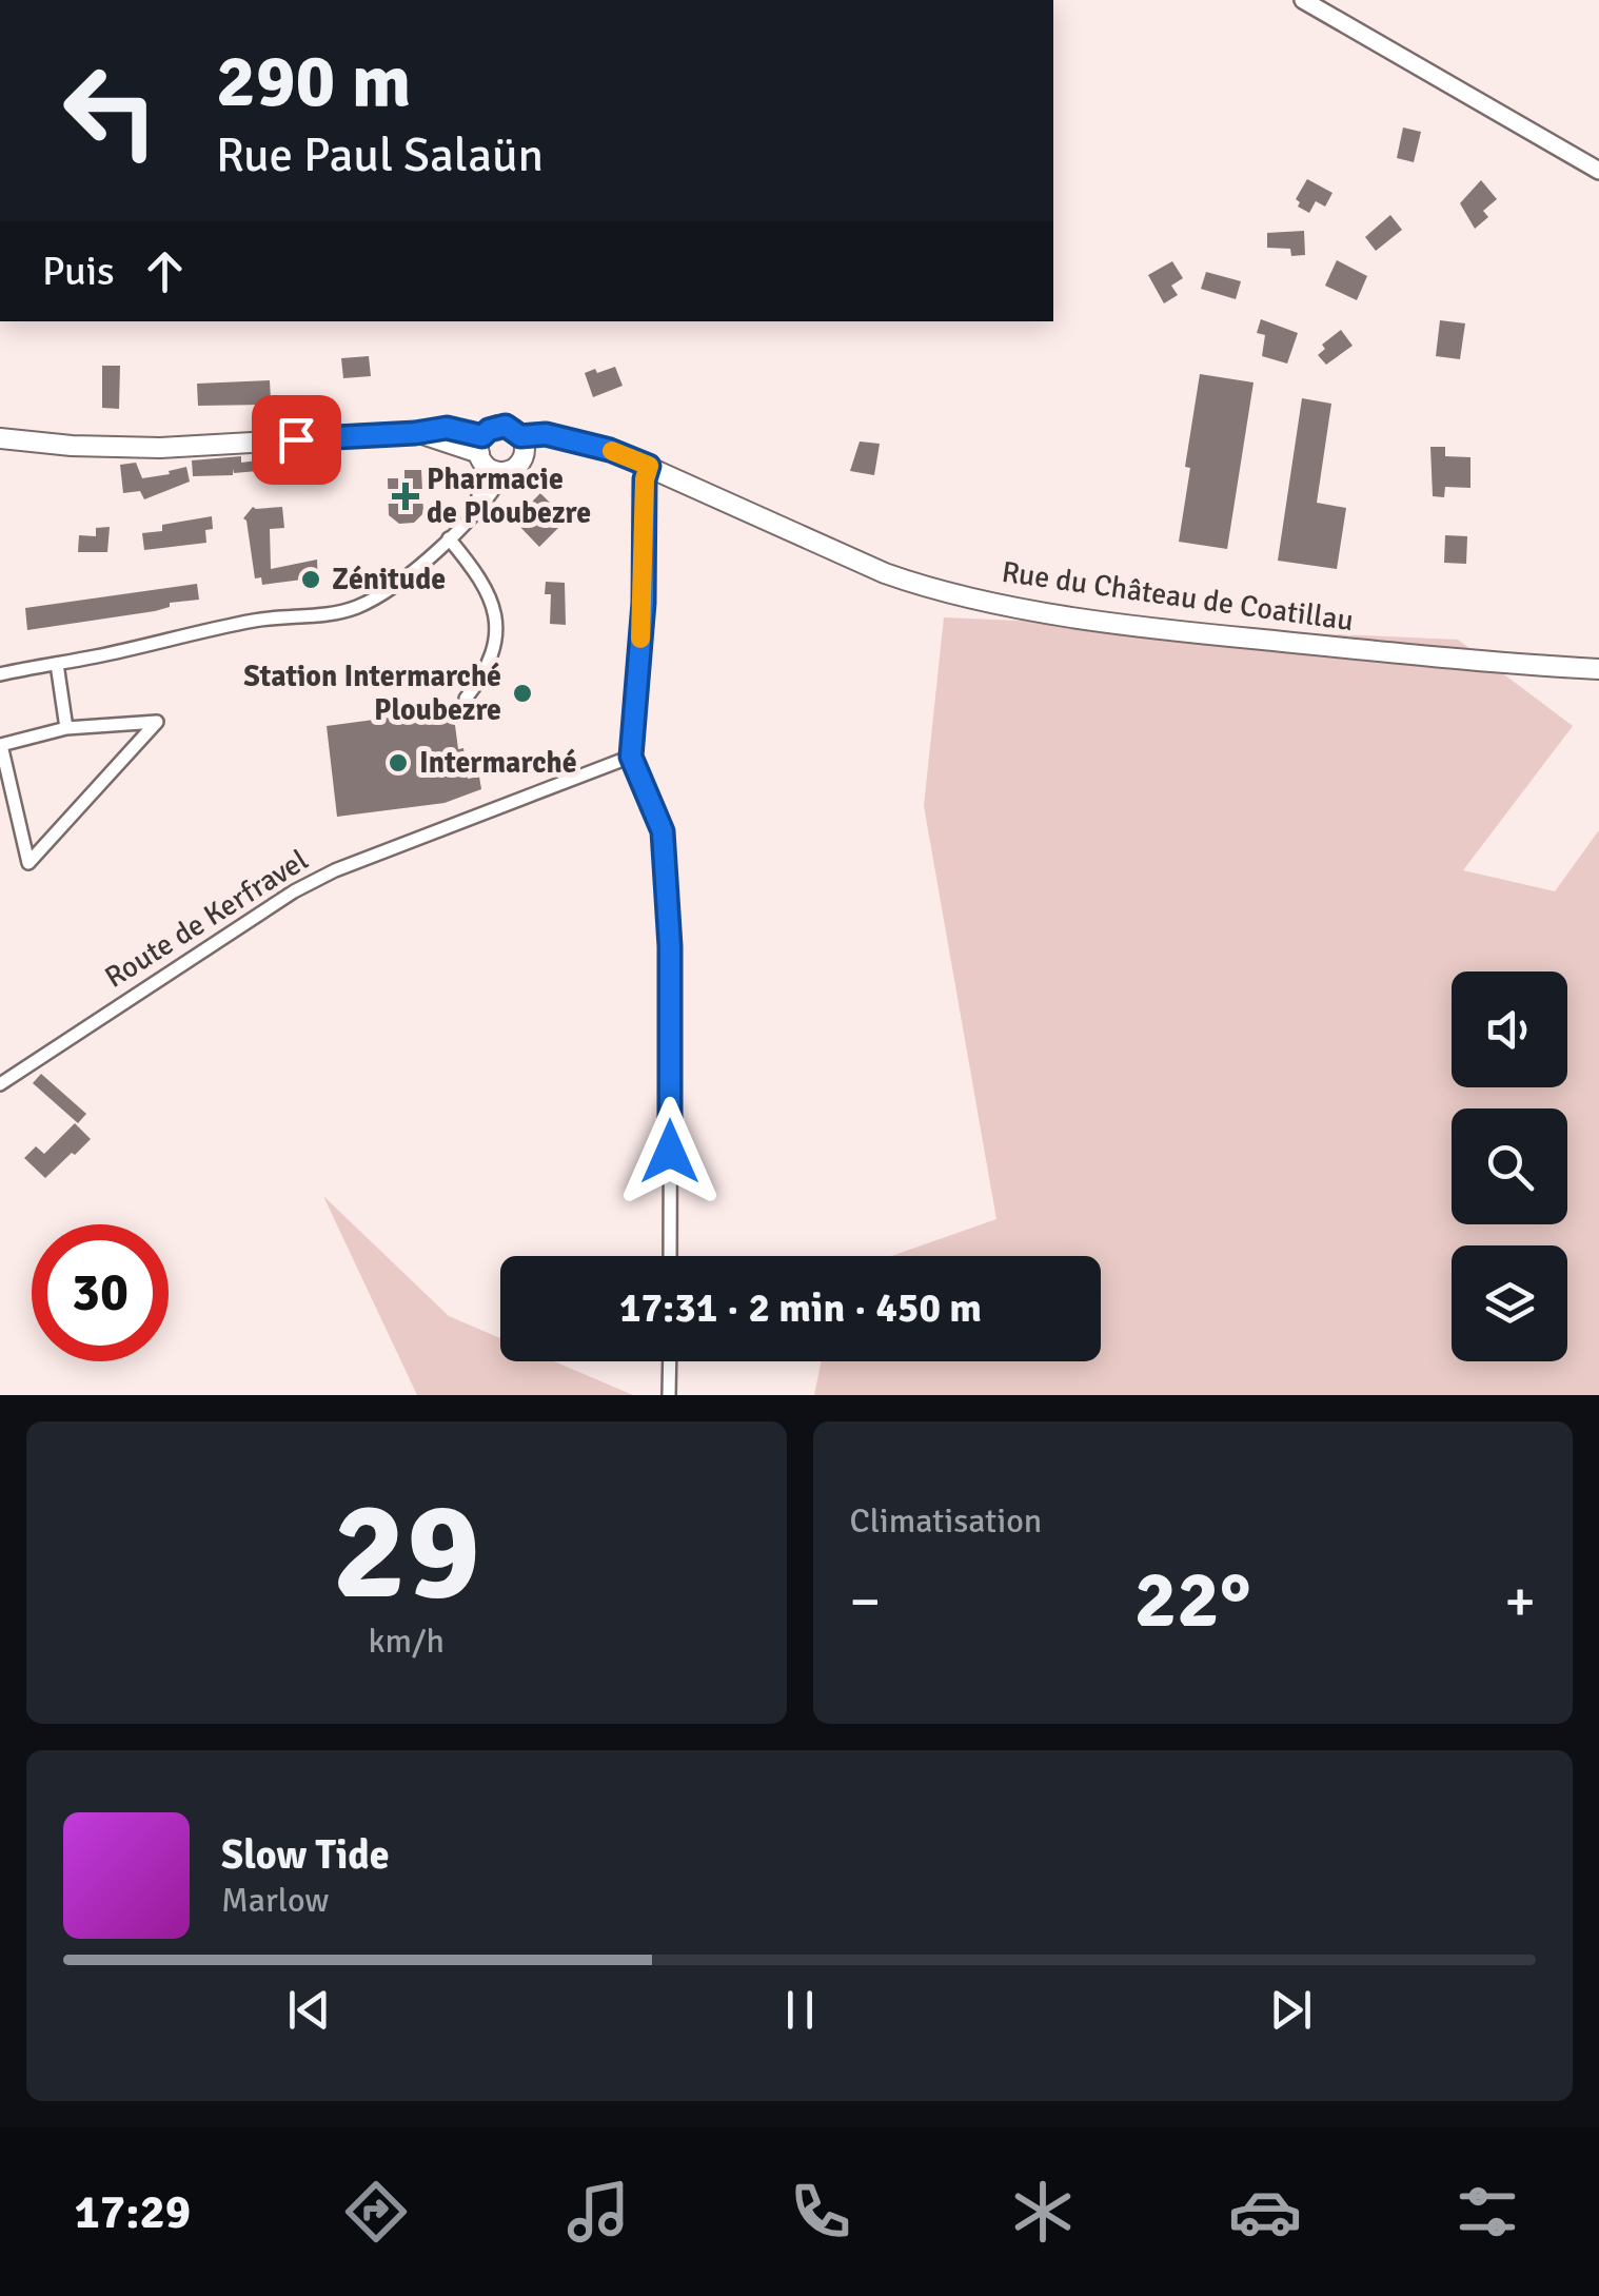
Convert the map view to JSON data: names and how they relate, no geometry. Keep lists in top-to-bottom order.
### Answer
{
  "streets": {
    "main road": ["Rue du Château de Coatillau"],
    "street": ["Route de Kerfravel"]
  },
  "places": {
    "health": ["Pharmacie de Ploubezre"],
    "other": ["Zénitude", "Station Intermarché Ploubezre", "Intermarché"]
  },
  "page": {
    "turn": ["290 m", "Rue Paul Salaün"],
    "then": "Puis",
    "limit": "30",
    "trip": "17:31 · 2 min · 450 m",
    "tile": [
      ["29", "km/h"],
      "Climatisation"
    ],
    "heat": ["−", "22°", "+"],
    "song": ["Slow Tide", "Marlow"],
    "tabs": "17:29"
  }
}
